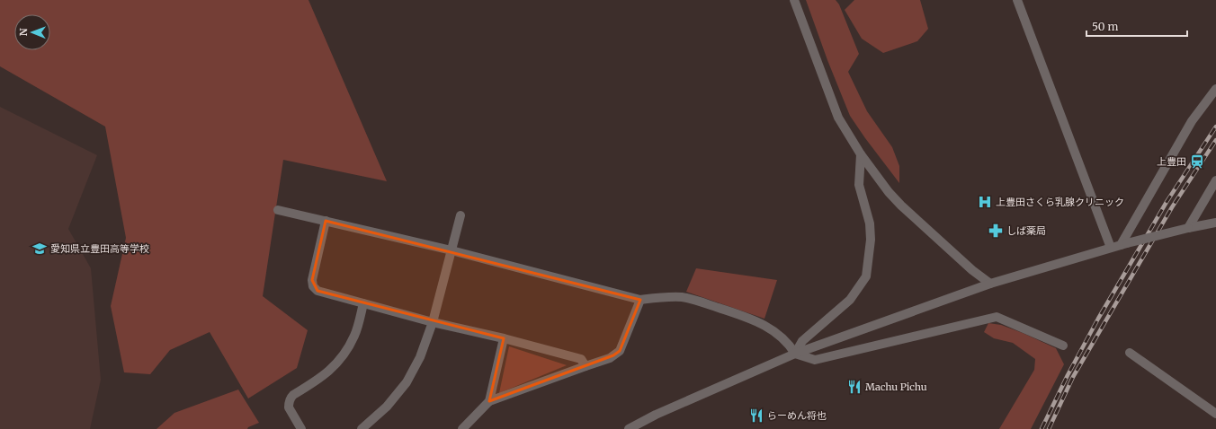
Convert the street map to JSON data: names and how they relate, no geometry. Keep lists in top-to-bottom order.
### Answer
{
  "places": {
    "station": ["上豊田"],
    "hospital": ["上豊田さくら乳腺クリニック"],
    "pharmacy": ["しば薬局"],
    "school or university": ["愛知県立豊田高等学校"],
    "restaurant": ["Machu Pichu", "らーめん将也"]
  },
  "scale_bar": "50 m",
  "north": "left"
}
